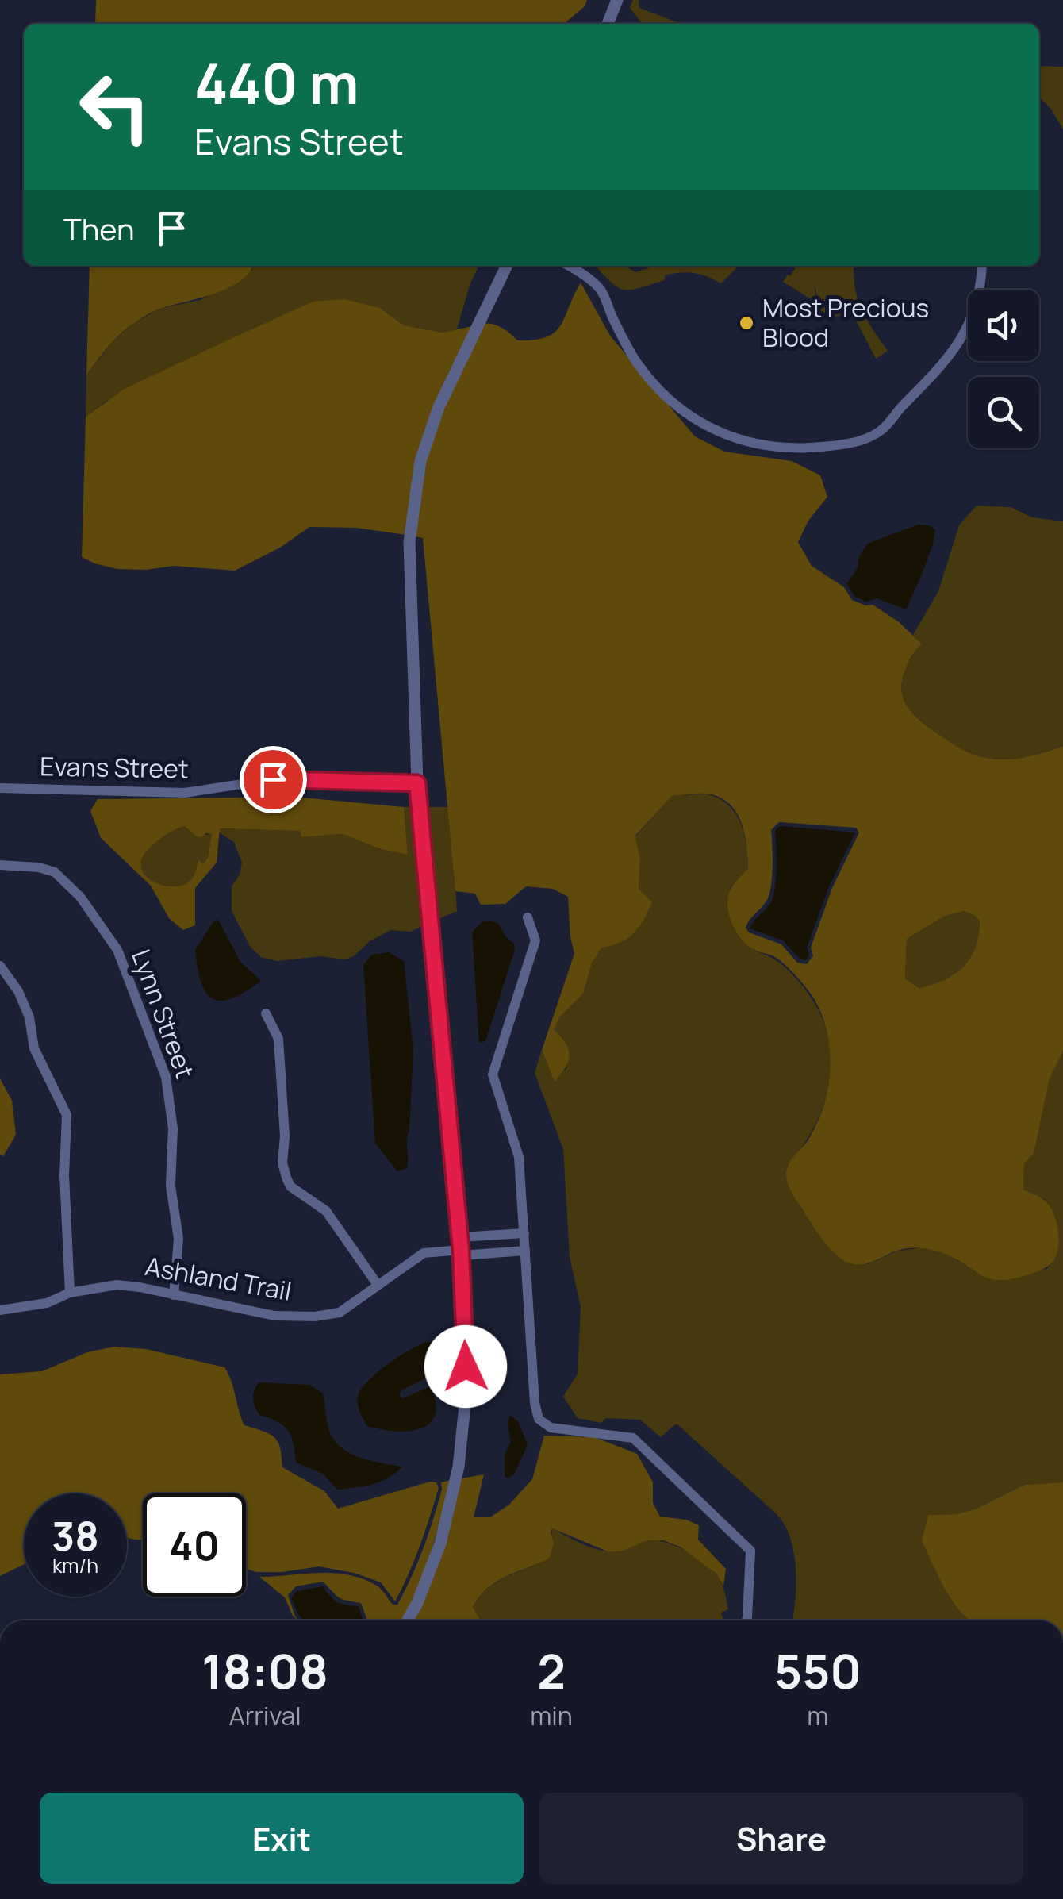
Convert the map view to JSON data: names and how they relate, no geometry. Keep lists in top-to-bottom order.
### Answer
{
  "streets": {
    "street": ["Evans Street", "Lynn Street", "Ashland Trail"]
  },
  "crossings": [
    ["Lynn Street", "Ashland Trail"]
  ],
  "places": ["Most Precious Blood"],
  "page": {
    "turn": ["440 m", "Evans Street"],
    "then": "Then",
    "speed": "38 km/h",
    "limit": "40",
    "eta": [
      "18:08",
      "Arrival",
      "2",
      "min",
      "550",
      "m"
    ],
    "buttons": ["Exit", "Share"]
  }
}
